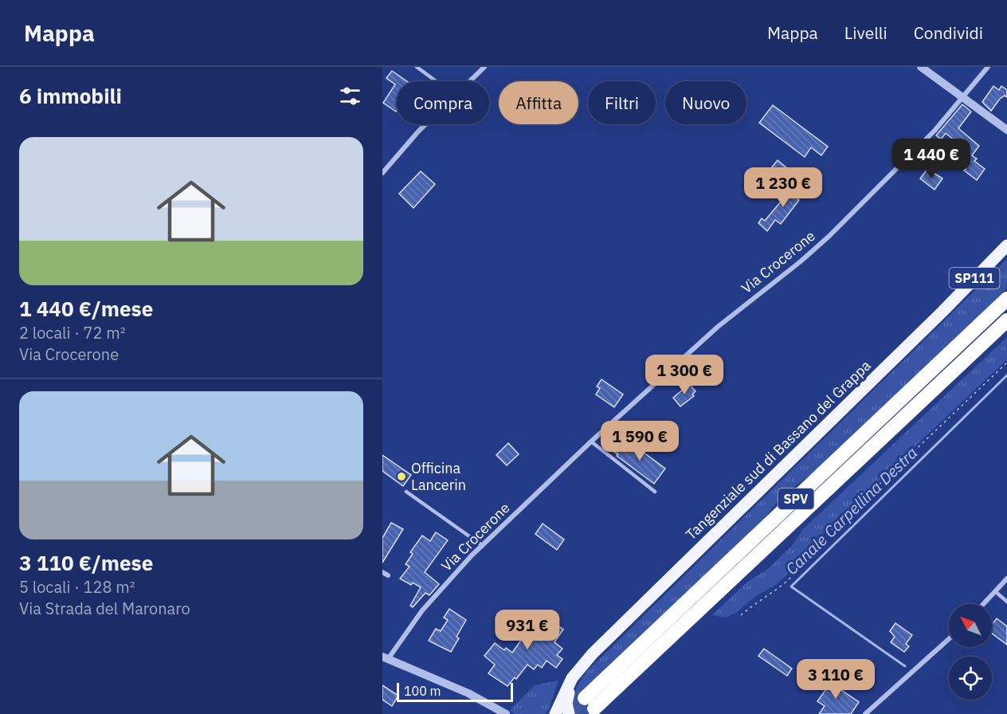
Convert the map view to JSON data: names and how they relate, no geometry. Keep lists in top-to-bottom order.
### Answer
{
  "streets": {
    "highway": ["SPV"],
    "main road": ["SP111", "Tangenziale sud di Bassano del Grappa"],
    "street": ["Via Crocerone"]
  },
  "water": ["Canale Carpellina Destra"],
  "places": ["Officina Lancerin"],
  "scale_bar": "100 m",
  "north": "top left",
  "page": {
    "header": "Mappa",
    "nav": ["Mappa", "Livelli", "Condividi"],
    "heading": "6 immobili",
    "chip": [
      "Compra",
      "Affitta",
      "Filtri",
      "Nuovo"
    ],
    "list": [
      {
        "name": "1 440 €/mese",
        "note": "2 locali · 72 m² · Via Crocerone"
      },
      {
        "name": "3 110 €/mese",
        "note": "5 locali · 128 m² · Via Strada del Maronaro"
      }
    ],
    "price": [
      "1 440 €",
      "1 230 €",
      "1 300 €",
      "1 590 €",
      "931 €",
      "3 110 €"
    ],
    "scale": "100 m"
  }
}
